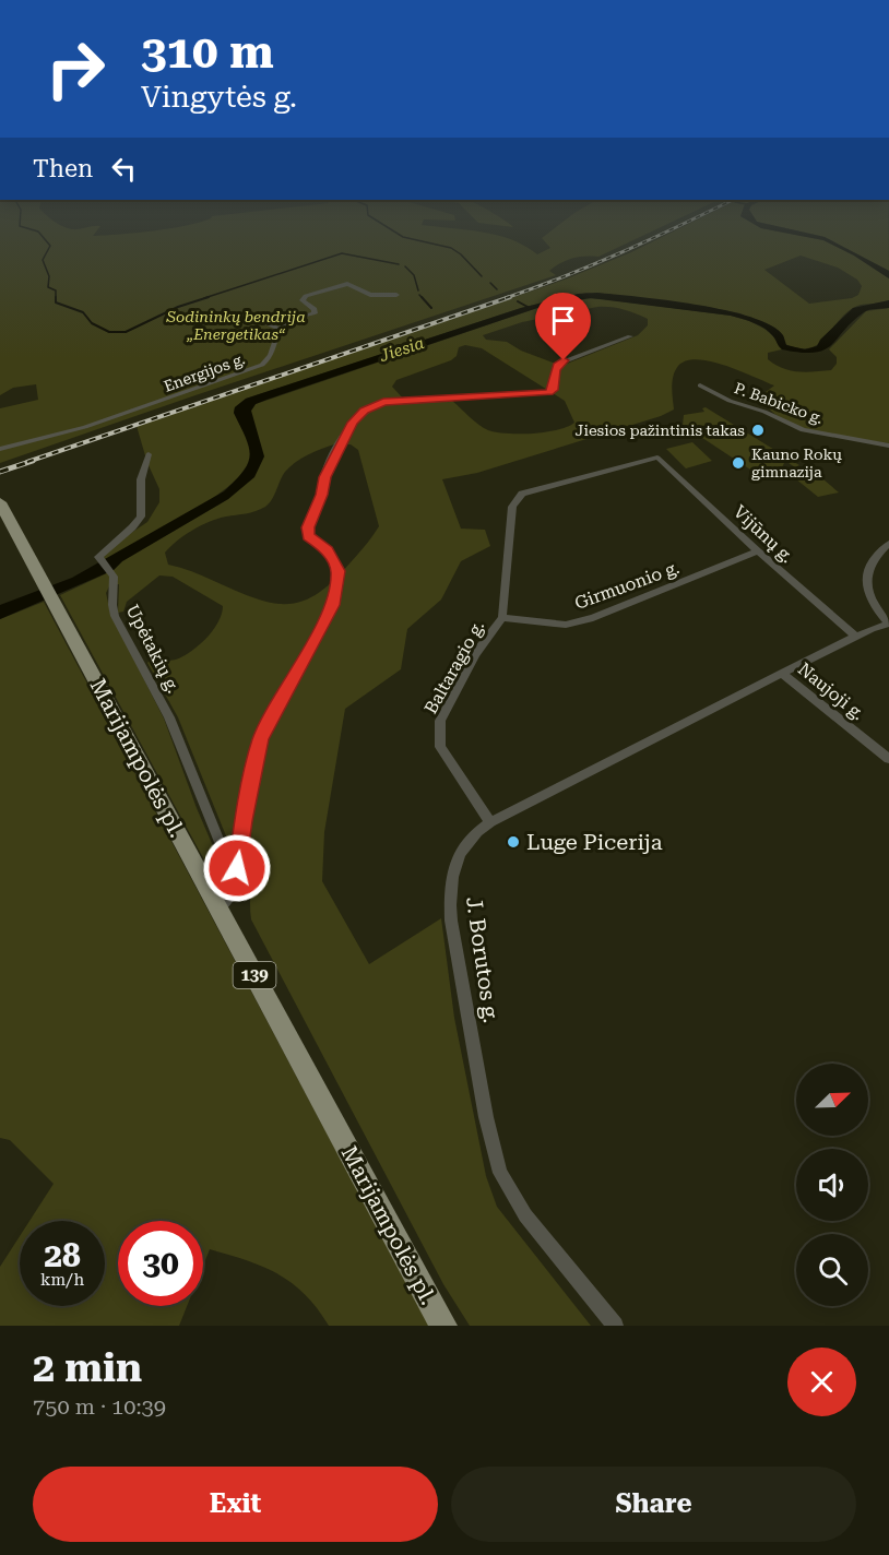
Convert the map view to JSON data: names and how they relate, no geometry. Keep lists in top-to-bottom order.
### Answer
{
  "streets": {
    "main road": ["Marijampolės pl.", "139"],
    "street": [
      "Energijos g.",
      "P. Babicko g.",
      "Vijūnų g.",
      "Girmuonio g.",
      "Upėtakių g.",
      "Baltaragio g.",
      "Naujoji g.",
      "J. Borutos g."
    ]
  },
  "crossings": [
    ["Vijūnų g.", "Girmuonio g."],
    ["Vijūnų g.", "Baltaragio g."],
    ["Vijūnų g.", "J. Borutos g."],
    ["Girmuonio g.", "Baltaragio g."],
    ["Baltaragio g.", "J. Borutos g."],
    ["Naujoji g.", "J. Borutos g."]
  ],
  "water": ["Jiesia"],
  "parks": ["Sodininkų bendrija „Energetikas“"],
  "places": ["Jiesios pažintinis takas", "Kauno Rokų gimnazija", "Luge Picerija"],
  "north": "top right",
  "page": {
    "turn": ["310 m", "Vingytės g."],
    "then": "Then",
    "speed": "28 km/h",
    "limit": "30",
    "heading": ["2 min", "750 m · 10:39"],
    "buttons": ["Exit", "Share"]
  }
}
